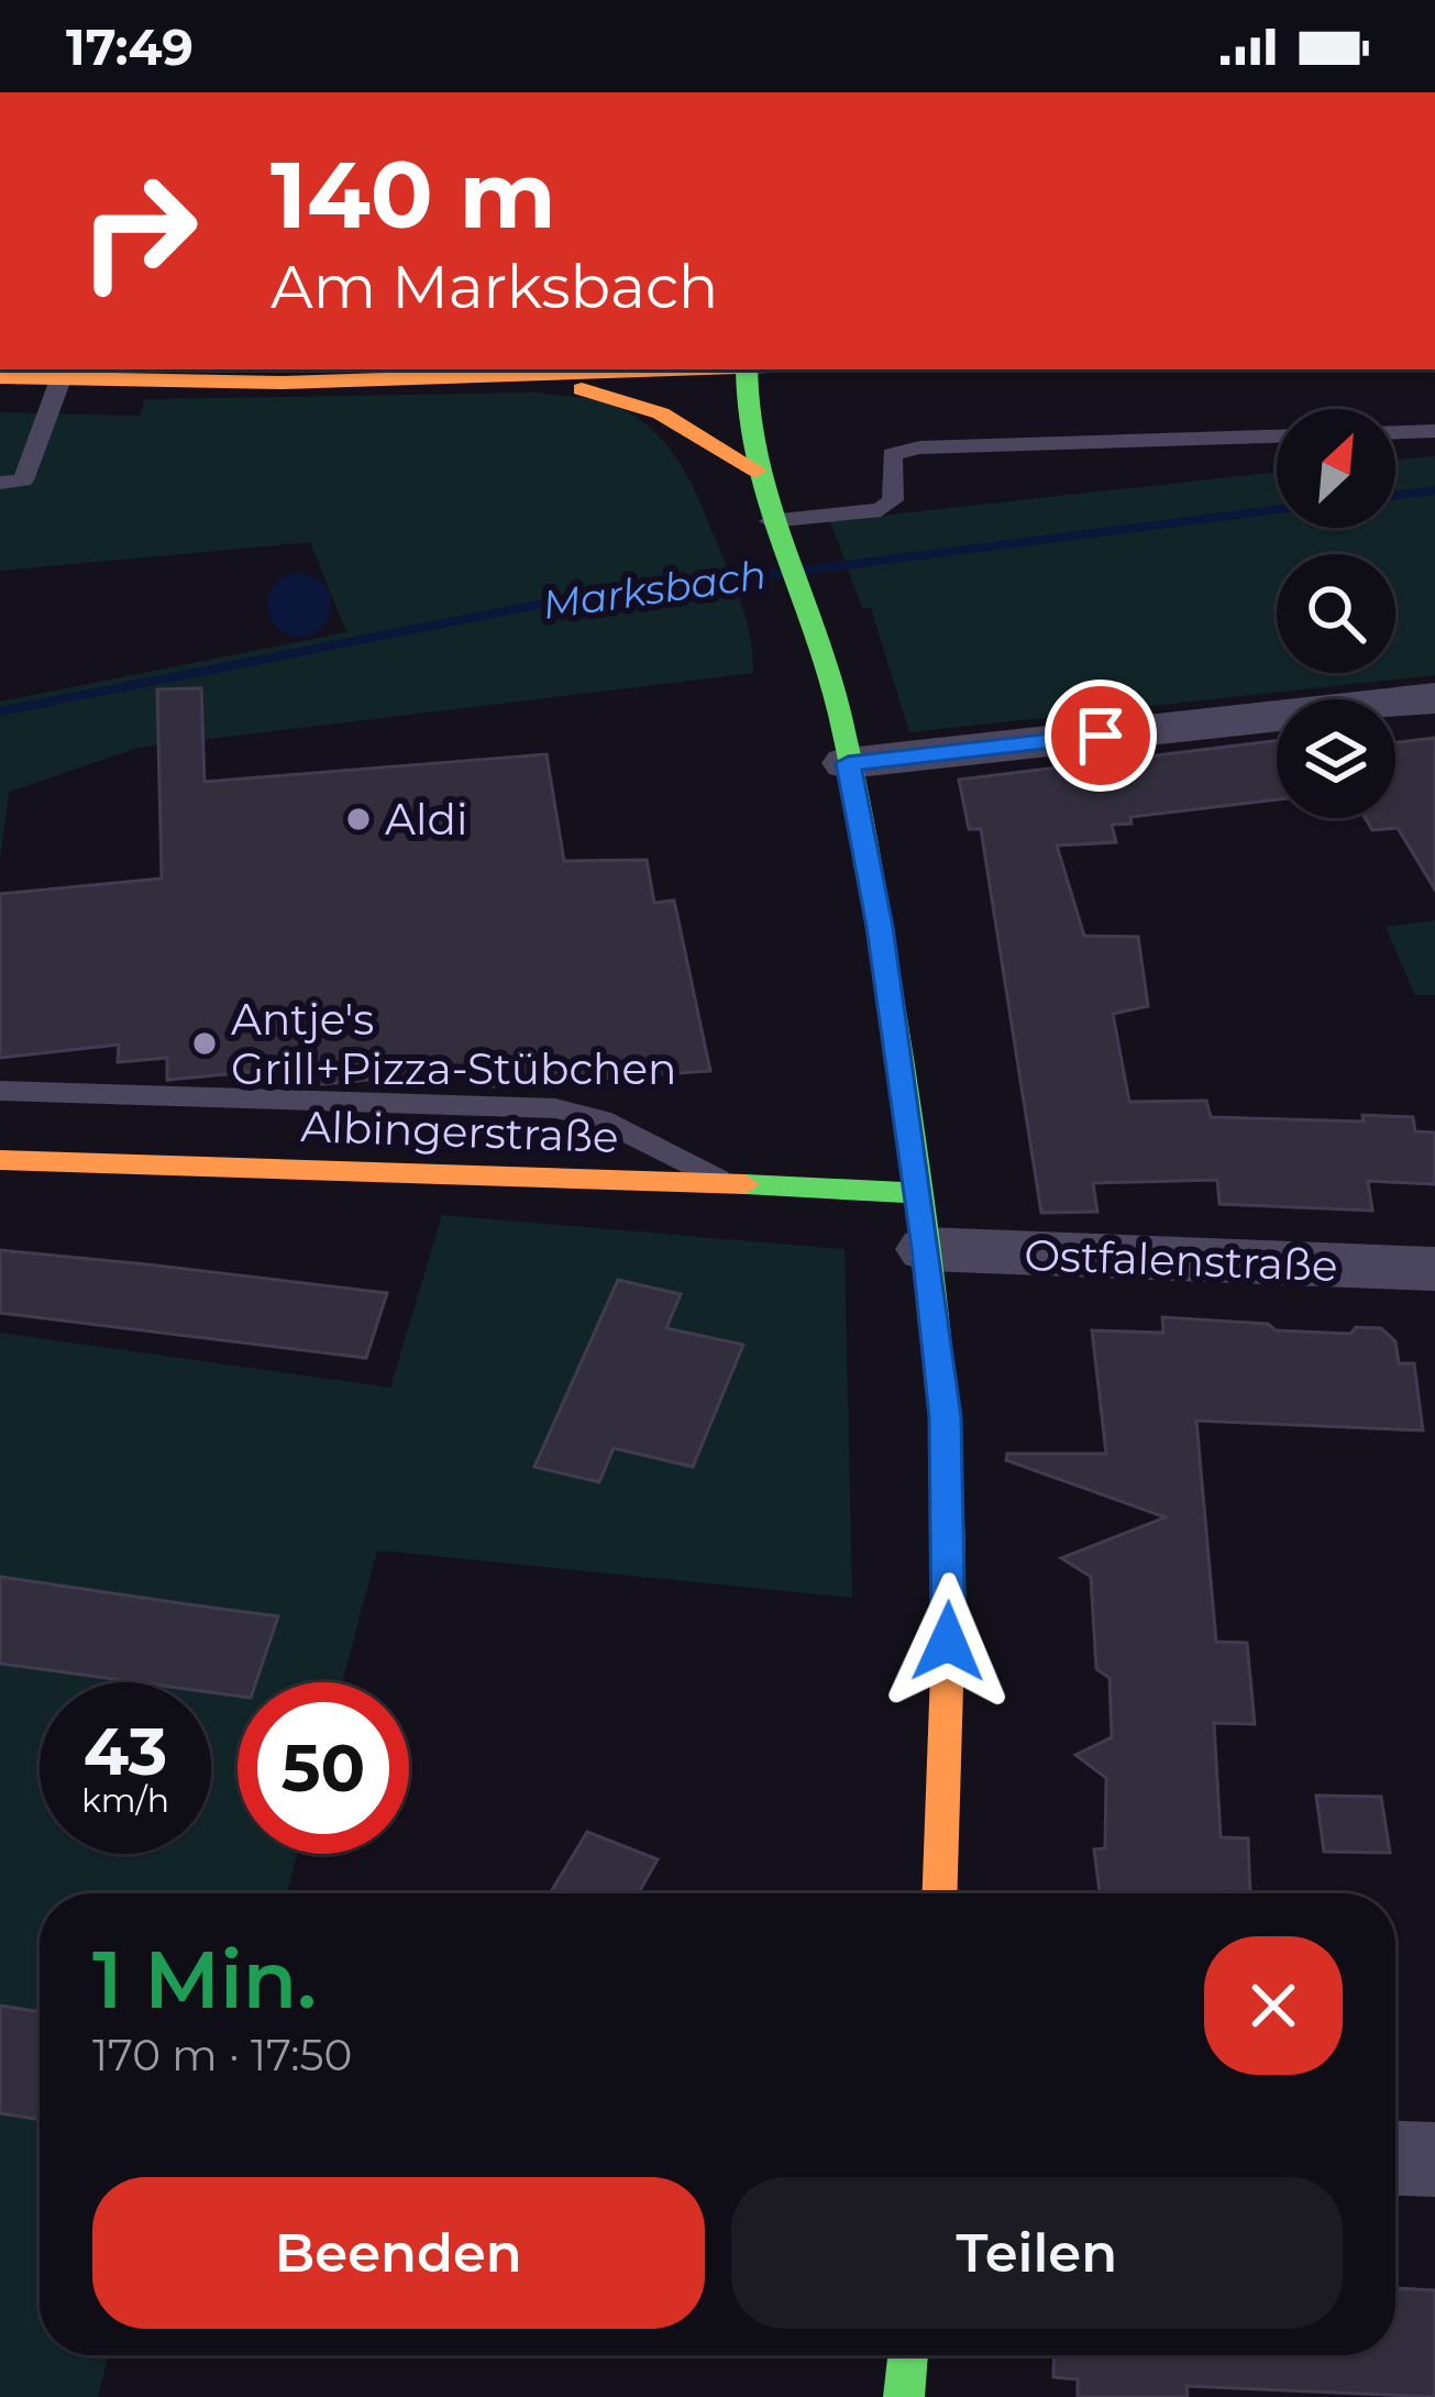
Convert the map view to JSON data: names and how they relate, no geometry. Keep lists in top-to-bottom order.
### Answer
{
  "streets": {
    "main road": ["Albingerstraße"],
    "street": ["Ostfalenstraße"]
  },
  "crossings": [
    ["Albingerstraße", "Ostfalenstraße"]
  ],
  "water": ["Marksbach"],
  "places": ["Aldi", "Antje's Grill+Pizza-Stübchen"],
  "north": "top right",
  "page": {
    "status": "17:49",
    "turn": ["140 m", "Am Marksbach"],
    "speed": "43 km/h",
    "limit": "50",
    "heading": ["1 Min.", "170 m · 17:50"],
    "buttons": ["Beenden", "Teilen"]
  }
}
